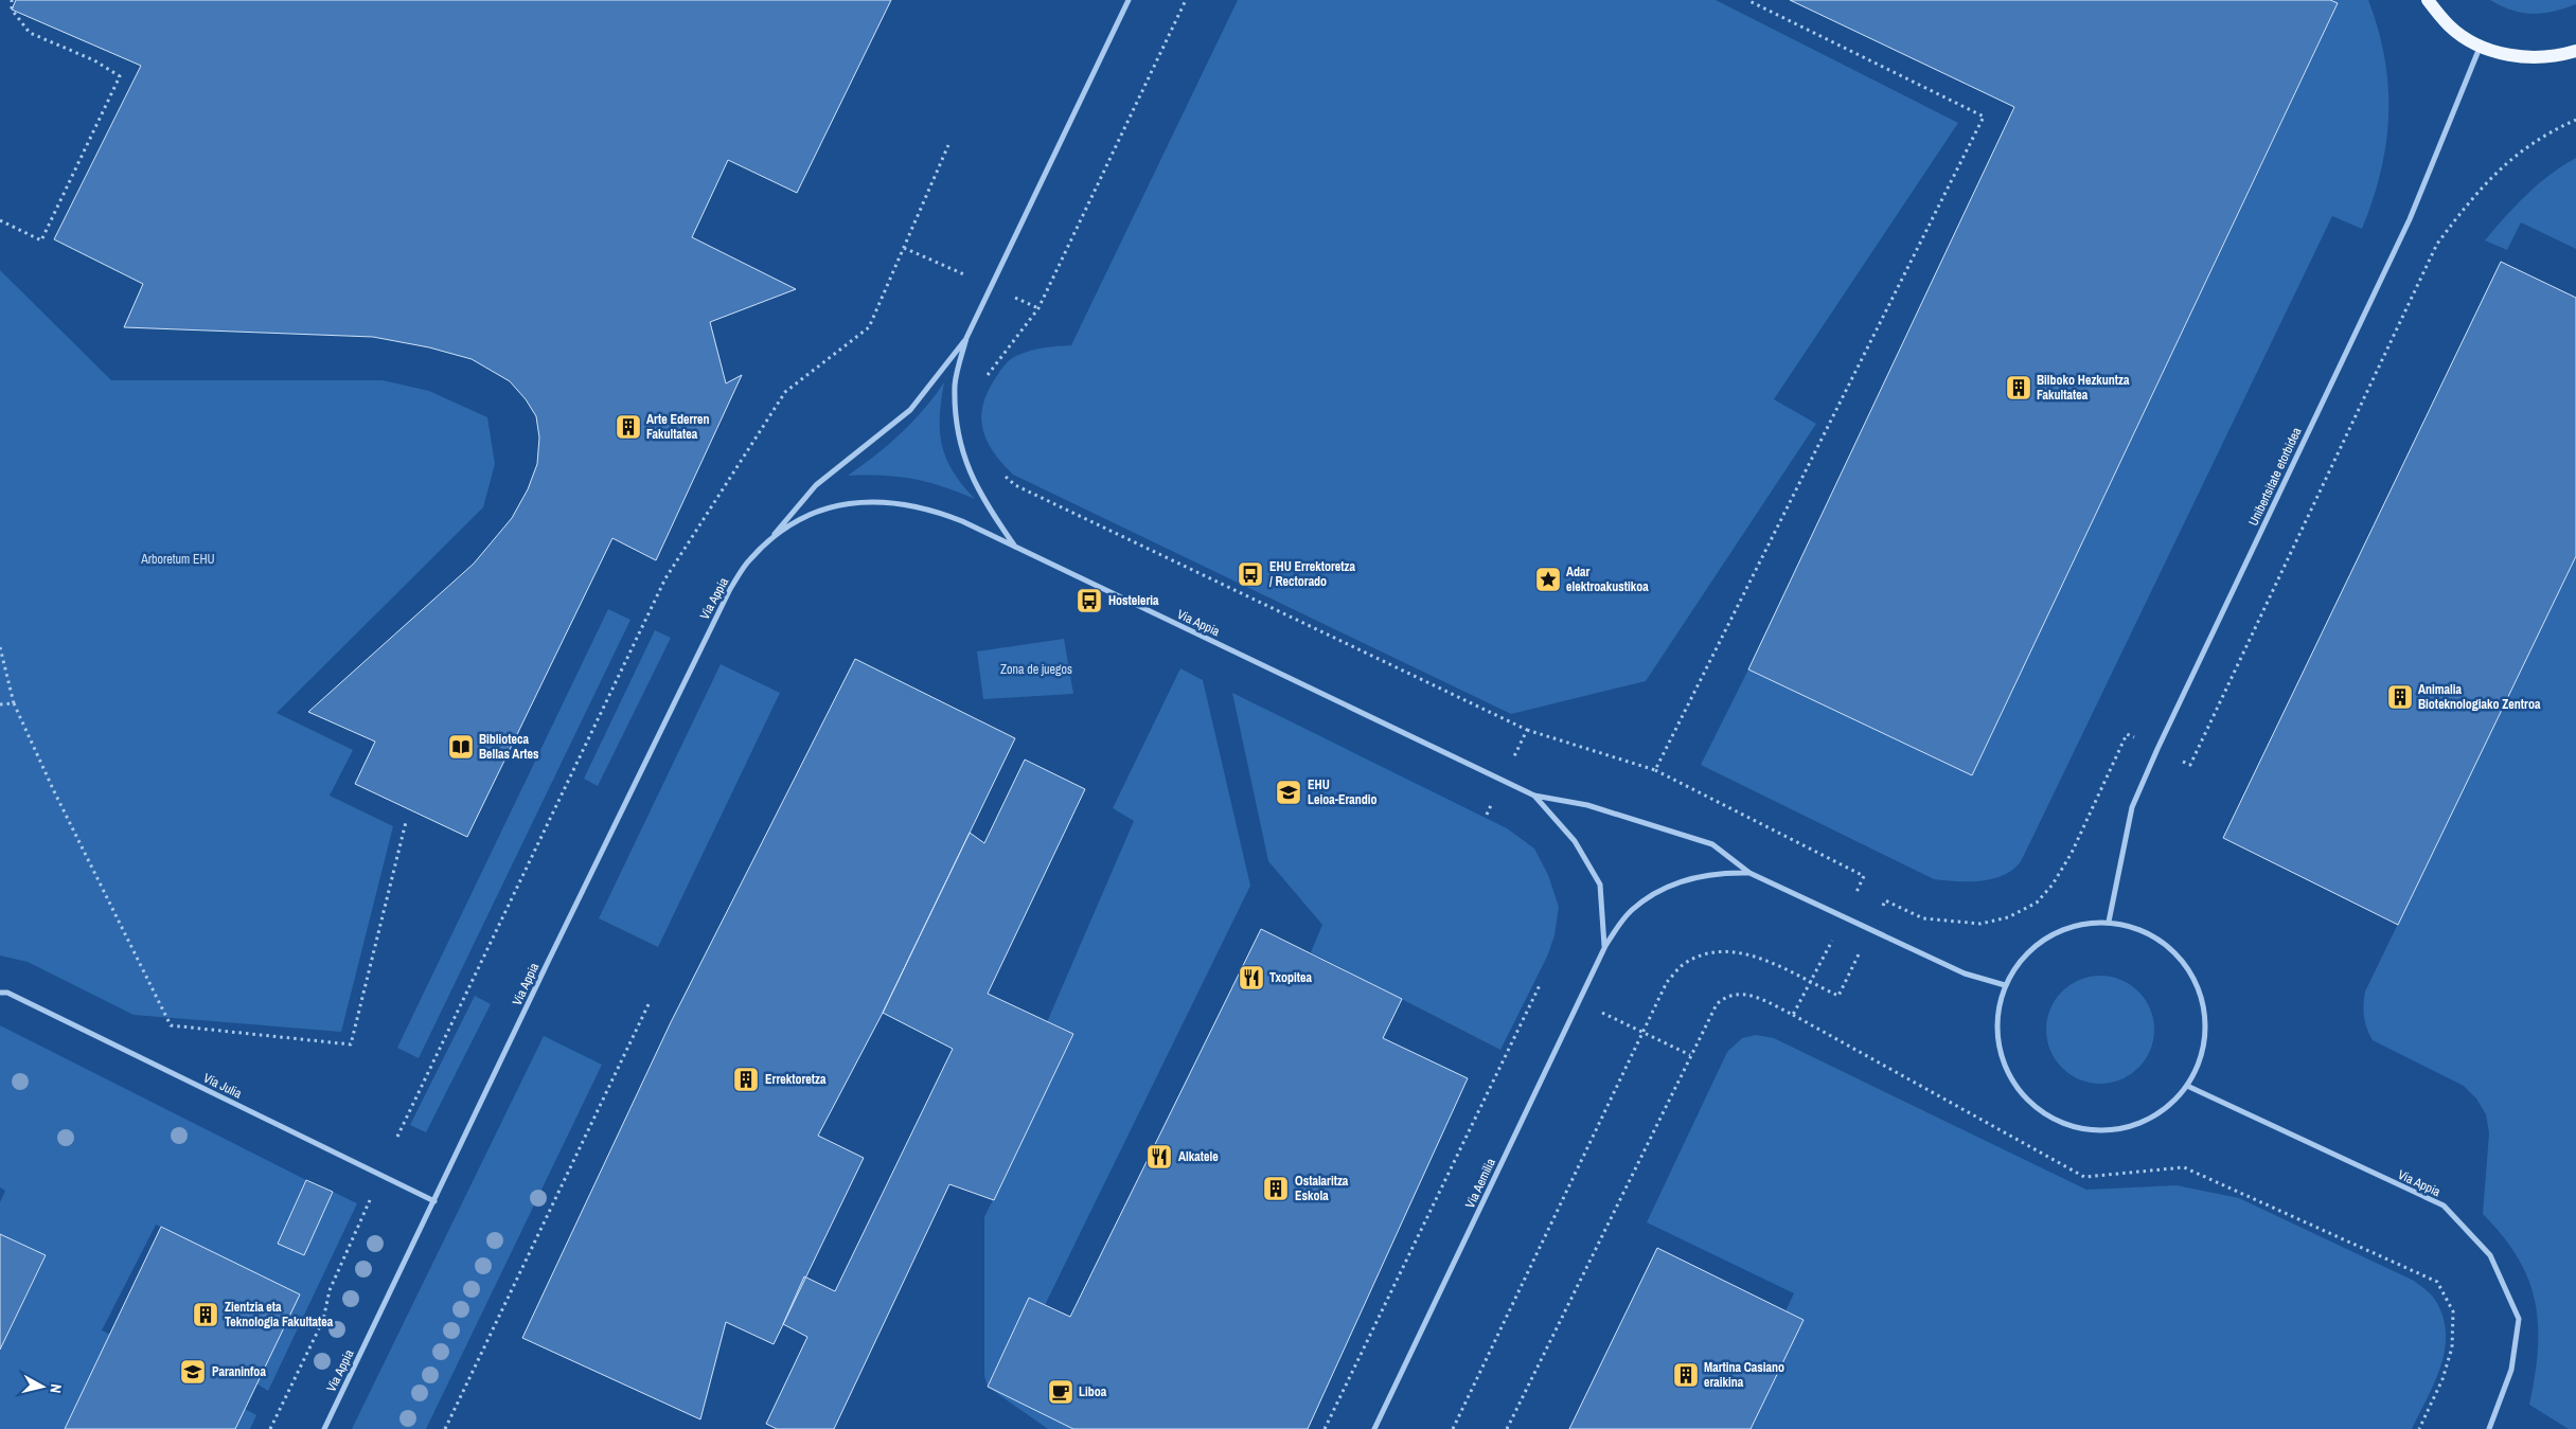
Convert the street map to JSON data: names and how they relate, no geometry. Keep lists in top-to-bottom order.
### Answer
{
  "streets": {
    "street": [
      "Unibertsitate etorbidea",
      "Via Appia",
      "Vía Julia",
      "Via Aemilia"
    ]
  },
  "crossings": [
    ["Via Appia", "Vía Julia"],
    ["Via Appia", "Via Aemilia"]
  ],
  "parks": ["Arboretum EHU", "Zona de juegos"],
  "places": {
    "building": [
      "Bilboko Hezkuntza Fakultatea",
      "Arte Ederren Fakultatea",
      "Animalia Bioteknologiako Zentroa",
      "Errektoretza",
      "Ostalaritza Eskola",
      "Zientzia eta Teknologia Fakultatea",
      "Martina Casiano eraikina"
    ],
    "bus stop": ["EHU Errektoretza / Rectorado", "Hosteleria"],
    "place": ["Adar elektroakustikoa"],
    "library": ["Biblioteca Bellas Artes"],
    "school or university": ["EHU Leioa-Erandio", "Paraninfoa"],
    "restaurant": ["Txopitea", "Alkatele"],
    "cafe": ["Liboa"]
  },
  "north": "right"
}
